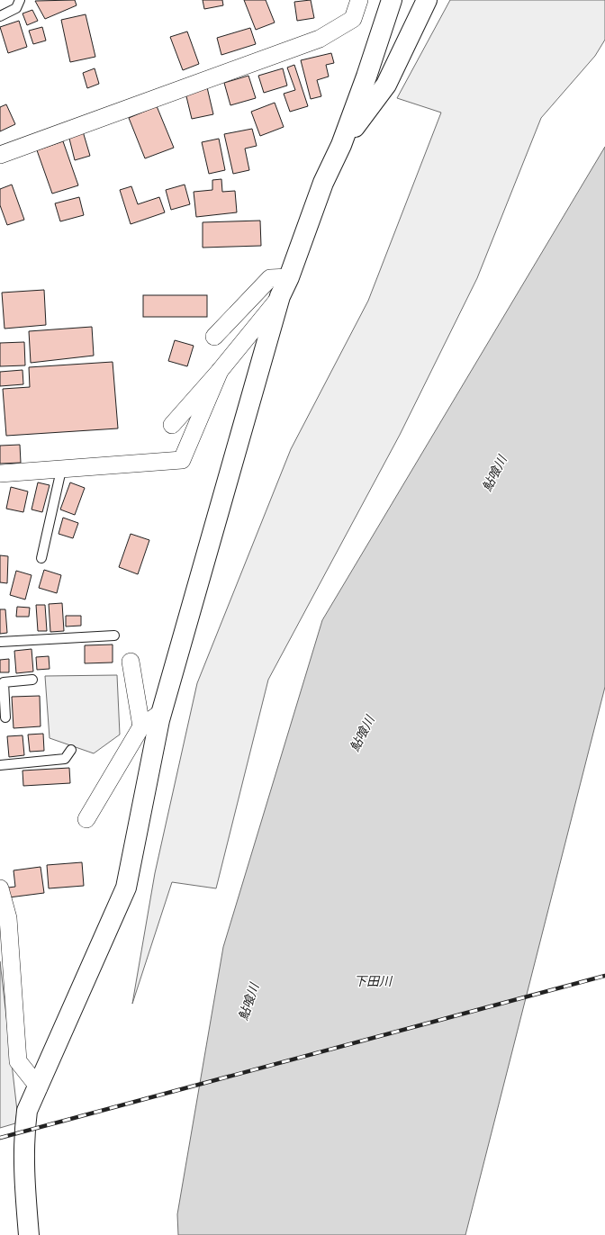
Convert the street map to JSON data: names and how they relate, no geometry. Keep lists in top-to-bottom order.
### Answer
{
  "water": ["鮎喰川", "下田川"]
}
